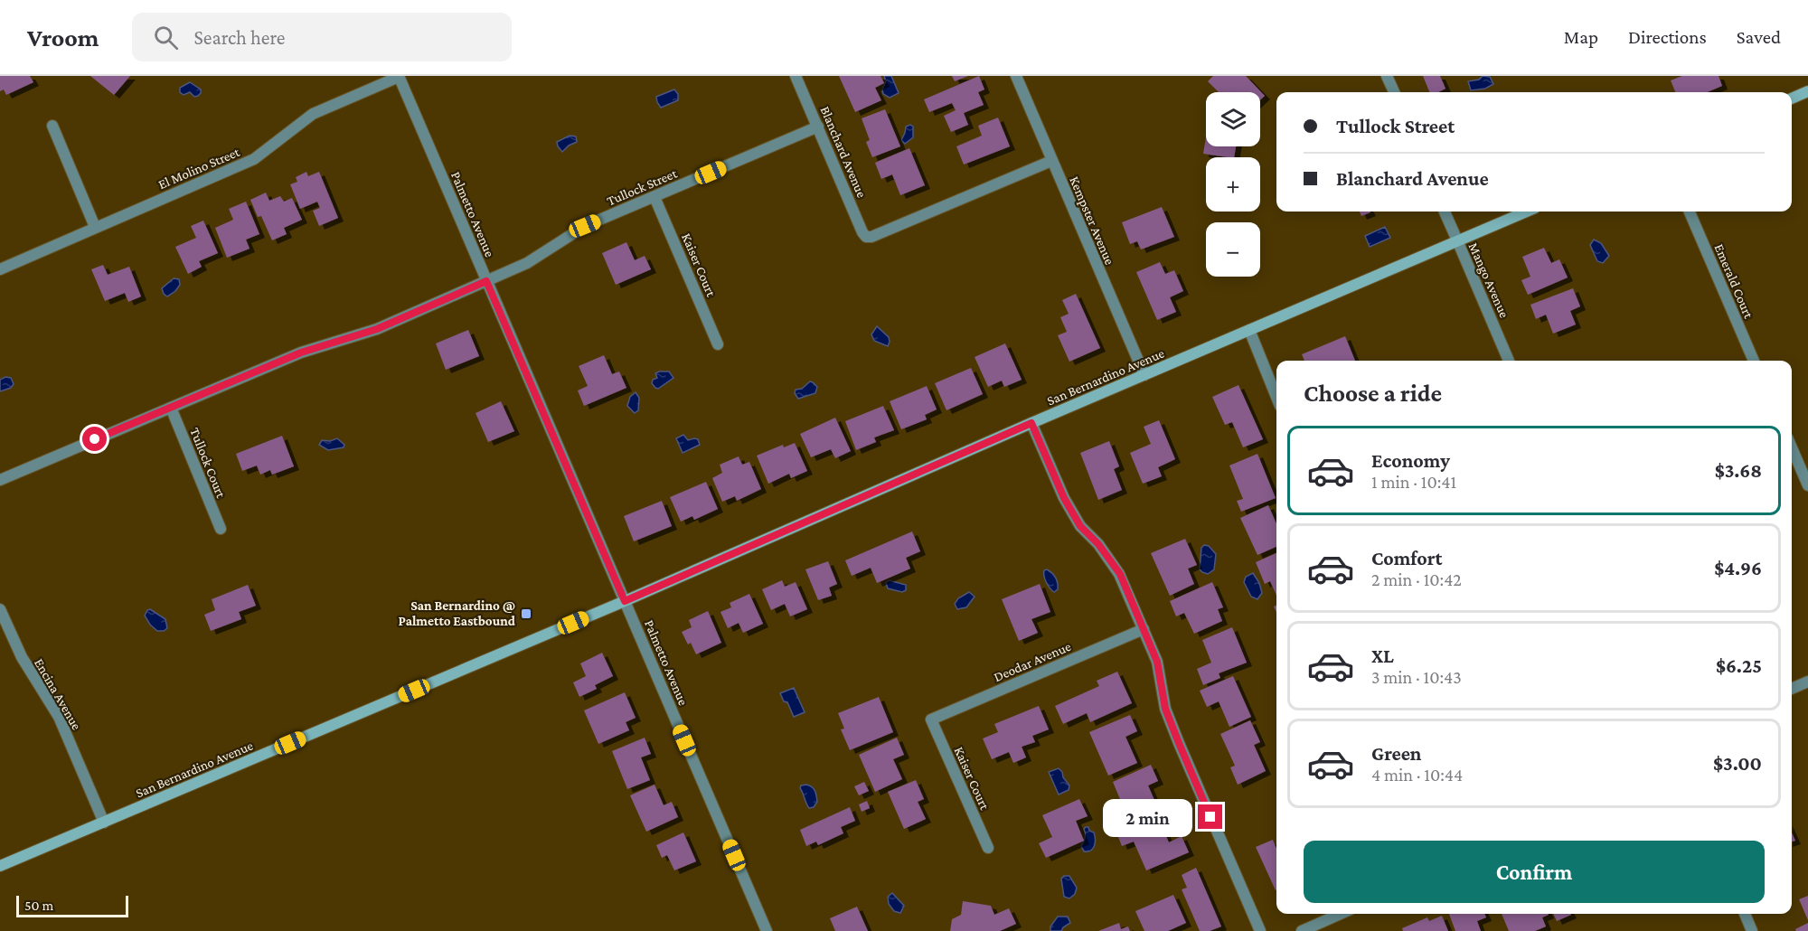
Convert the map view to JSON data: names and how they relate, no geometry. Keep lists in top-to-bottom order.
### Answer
{
  "streets": {
    "main road": ["San Bernardino Avenue"],
    "street": [
      "Blanchard Avenue",
      "El Molino Street",
      "Tullock Street",
      "Palmetto Avenue",
      "Kempster Avenue",
      "Kaiser Court",
      "Mango Avenue",
      "Emerald Court",
      "Tullock Court",
      "Deodar Avenue",
      "Encina Avenue"
    ]
  },
  "crossings": [
    ["Blanchard Avenue", "Tullock Street"],
    ["Blanchard Avenue", "Kempster Avenue"],
    ["El Molino Street", "Palmetto Avenue"],
    ["Tullock Street", "Palmetto Avenue"],
    ["Tullock Street", "Kaiser Court"],
    ["Tullock Street", "Tullock Court"],
    ["Palmetto Avenue", "San Bernardino Avenue"],
    ["Kempster Avenue", "San Bernardino Avenue"],
    ["Kaiser Court", "Deodar Avenue"],
    ["Mango Avenue", "San Bernardino Avenue"],
    ["San Bernardino Avenue", "Encina Avenue"]
  ],
  "places": {
    "transit": ["San Bernardino @ Palmetto Eastbound"]
  },
  "scale_bar": "50 m",
  "page": {
    "header": "Vroom",
    "search": "Search here",
    "nav": ["Map", "Directions", "Saved"],
    "map_buttons": ["+", "−"],
    "banner": ["Tullock Street", "Blanchard Avenue"],
    "heading": "Choose a ride",
    "list": [
      {
        "name": "Economy",
        "note": "1 min · 10:41",
        "value": "$3.68"
      },
      {
        "name": "Comfort",
        "note": "2 min · 10:42",
        "value": "$4.96"
      },
      {
        "name": "XL",
        "note": "3 min · 10:43",
        "value": "$6.25"
      },
      {
        "name": "Green",
        "note": "4 min · 10:44",
        "value": "$3.00"
      }
    ],
    "bubble": "2 min",
    "buttons": "Confirm",
    "scale": "50 m"
  }
}
